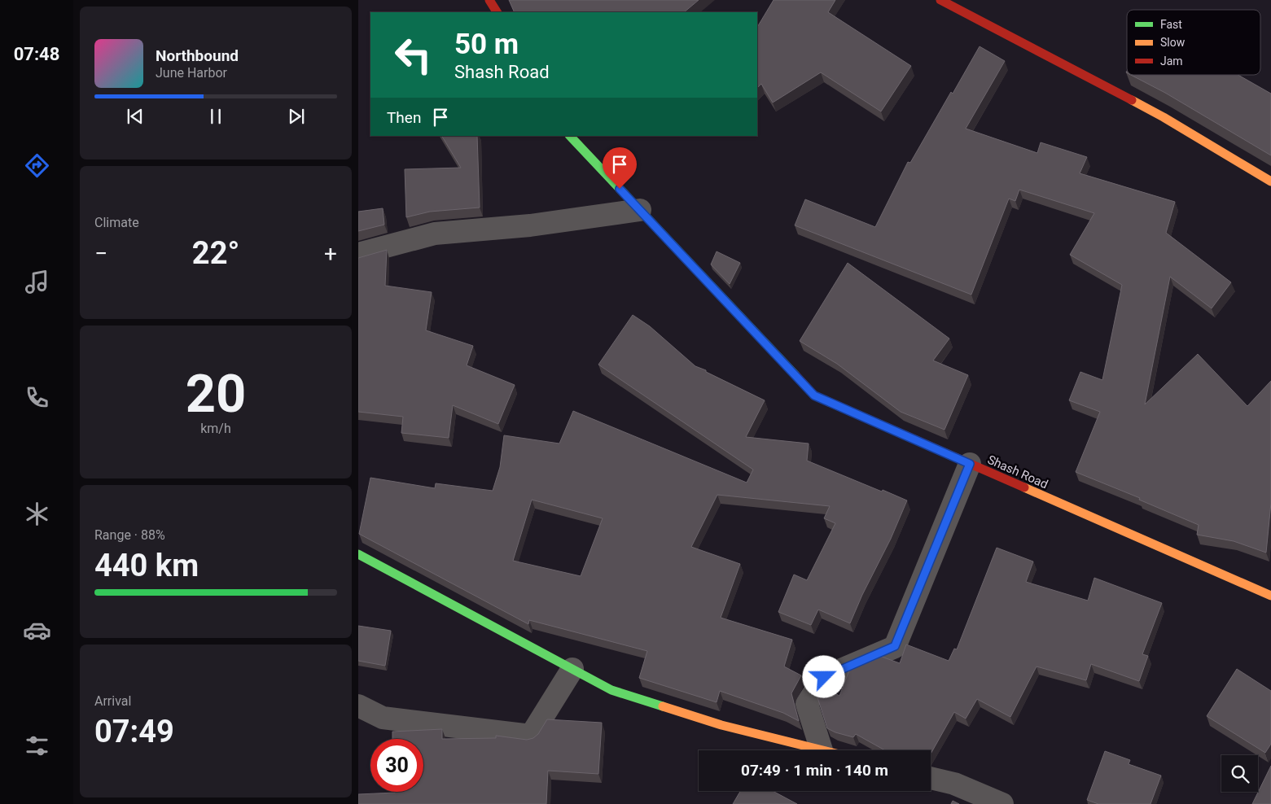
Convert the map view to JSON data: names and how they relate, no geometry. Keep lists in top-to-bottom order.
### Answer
{
  "streets": {
    "street": ["Shash Road"]
  },
  "legend": ["Fast", "Slow", "Jam"],
  "page": {
    "tabs": "07:48",
    "turn": ["50 m", "Shash Road"],
    "song": ["Northbound", "June Harbor"],
    "then": "Then",
    "tile": [
      "Climate",
      ["20", "km/h"],
      ["Range · 88%", "440 km"],
      ["Arrival", "07:49"]
    ],
    "heat": ["−", "22°", "+"],
    "limit": "30",
    "trip": "07:49 · 1 min · 140 m"
  }
}
